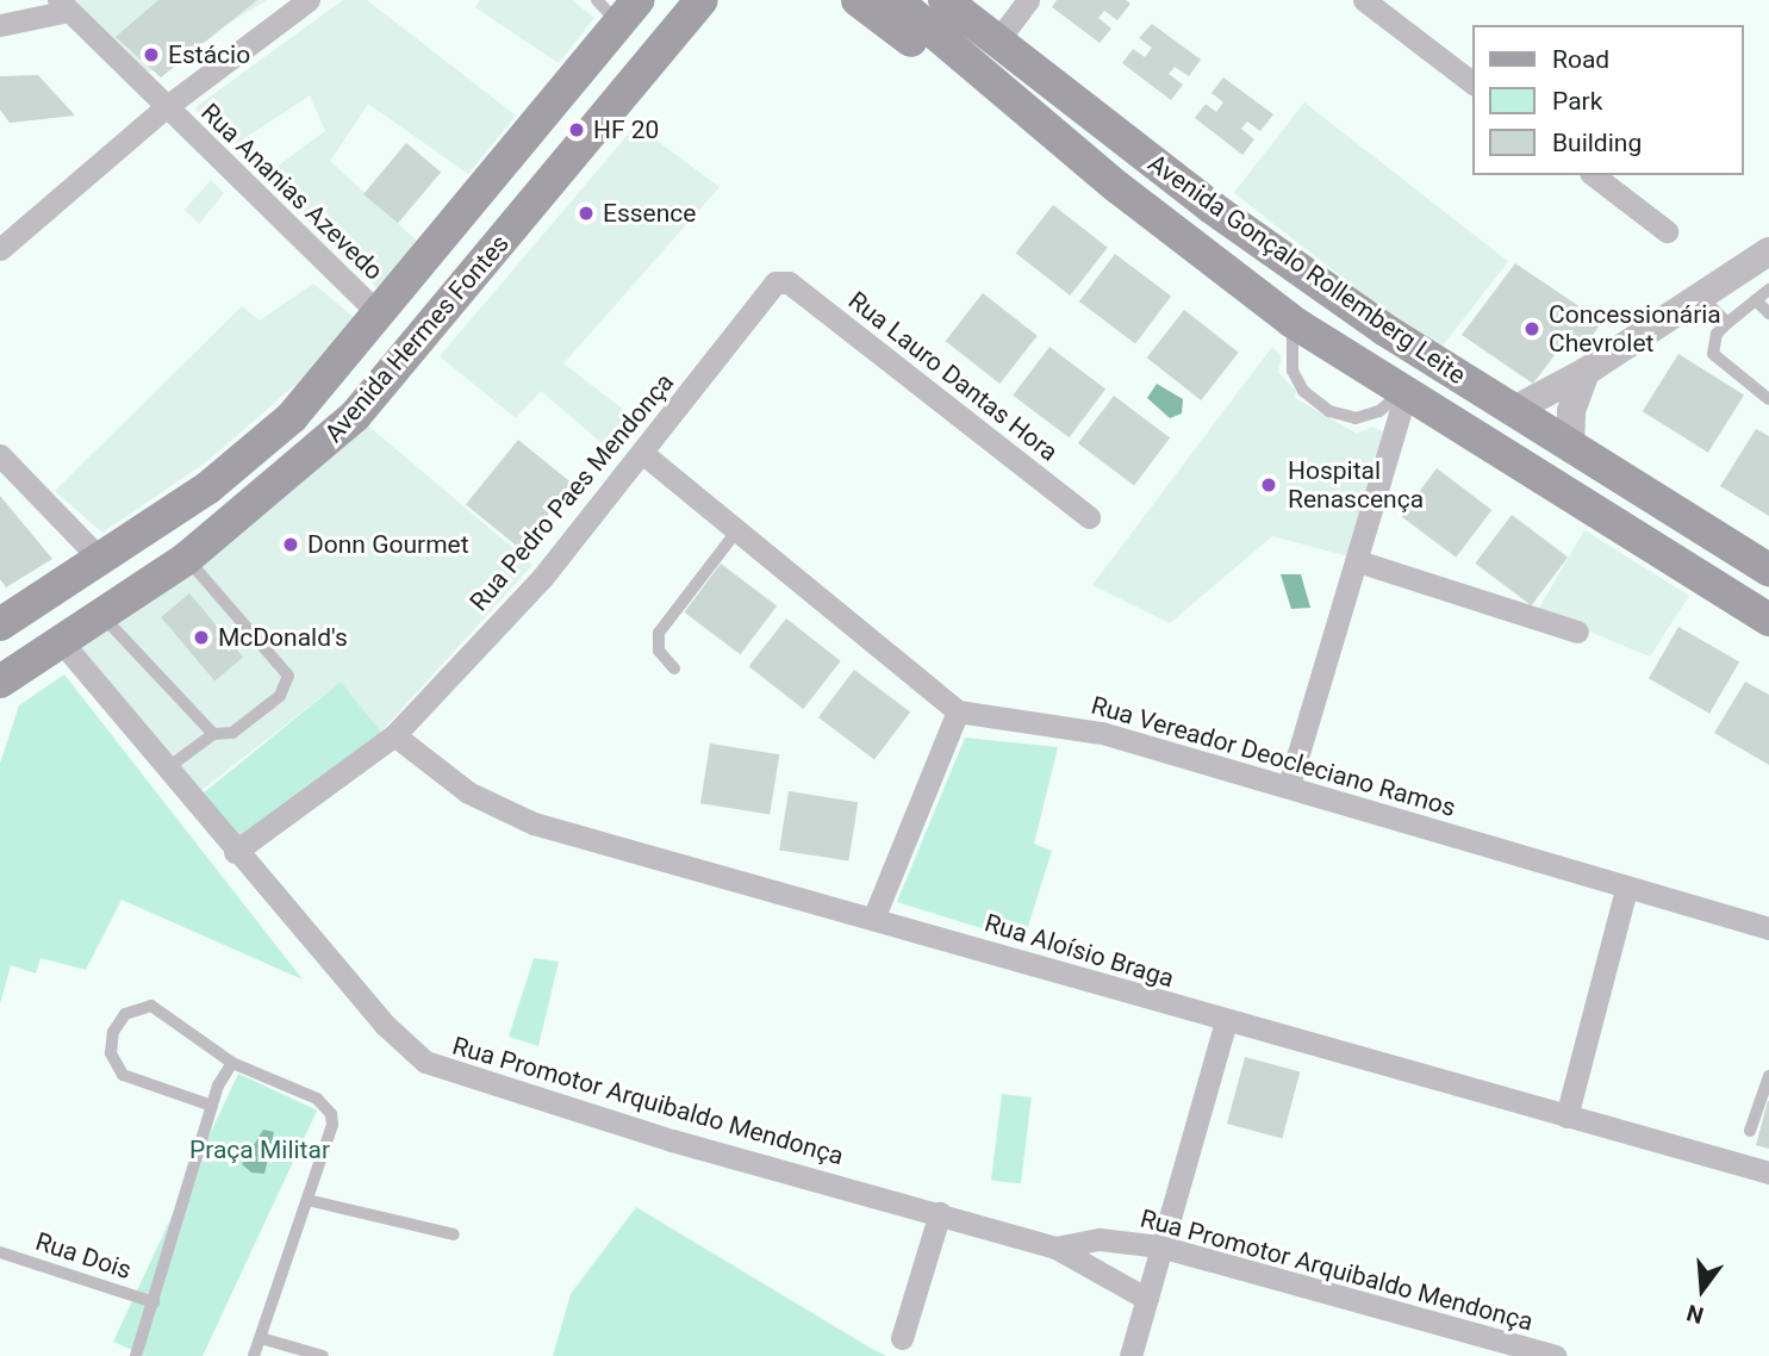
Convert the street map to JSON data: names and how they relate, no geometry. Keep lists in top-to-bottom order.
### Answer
{
  "streets": {
    "main road": ["Avenida Gonçalo Rollemberg Leite", "Avenida Hermes Fontes"],
    "street": [
      "Rua Ananias Azevedo",
      "Rua Lauro Dantas Hora",
      "Rua Pedro Paes Mendonça",
      "Rua Vereador Deocleciano Ramos",
      "Rua Aloísio Braga",
      "Rua Promotor Arquibaldo Mendonça"
    ],
    "lane": ["Rua Dois"]
  },
  "crossings": [
    ["Rua Ananias Azevedo", "Avenida Hermes Fontes"],
    ["Avenida Hermes Fontes", "Rua Promotor Arquibaldo Mendonça"],
    ["Rua Lauro Dantas Hora", "Rua Pedro Paes Mendonça"],
    ["Rua Pedro Paes Mendonça", "Rua Aloísio Braga"],
    ["Rua Pedro Paes Mendonça", "Rua Promotor Arquibaldo Mendonça"]
  ],
  "parks": ["Praça Militar"],
  "places": [
    "Estácio",
    "HF 20",
    "Essence",
    "Concessionária Chevrolet",
    "Hospital Renascença",
    "Donn Gourmet",
    "McDonald's"
  ],
  "legend": ["Road", "Park", "Building"],
  "north": "bottom"
}
